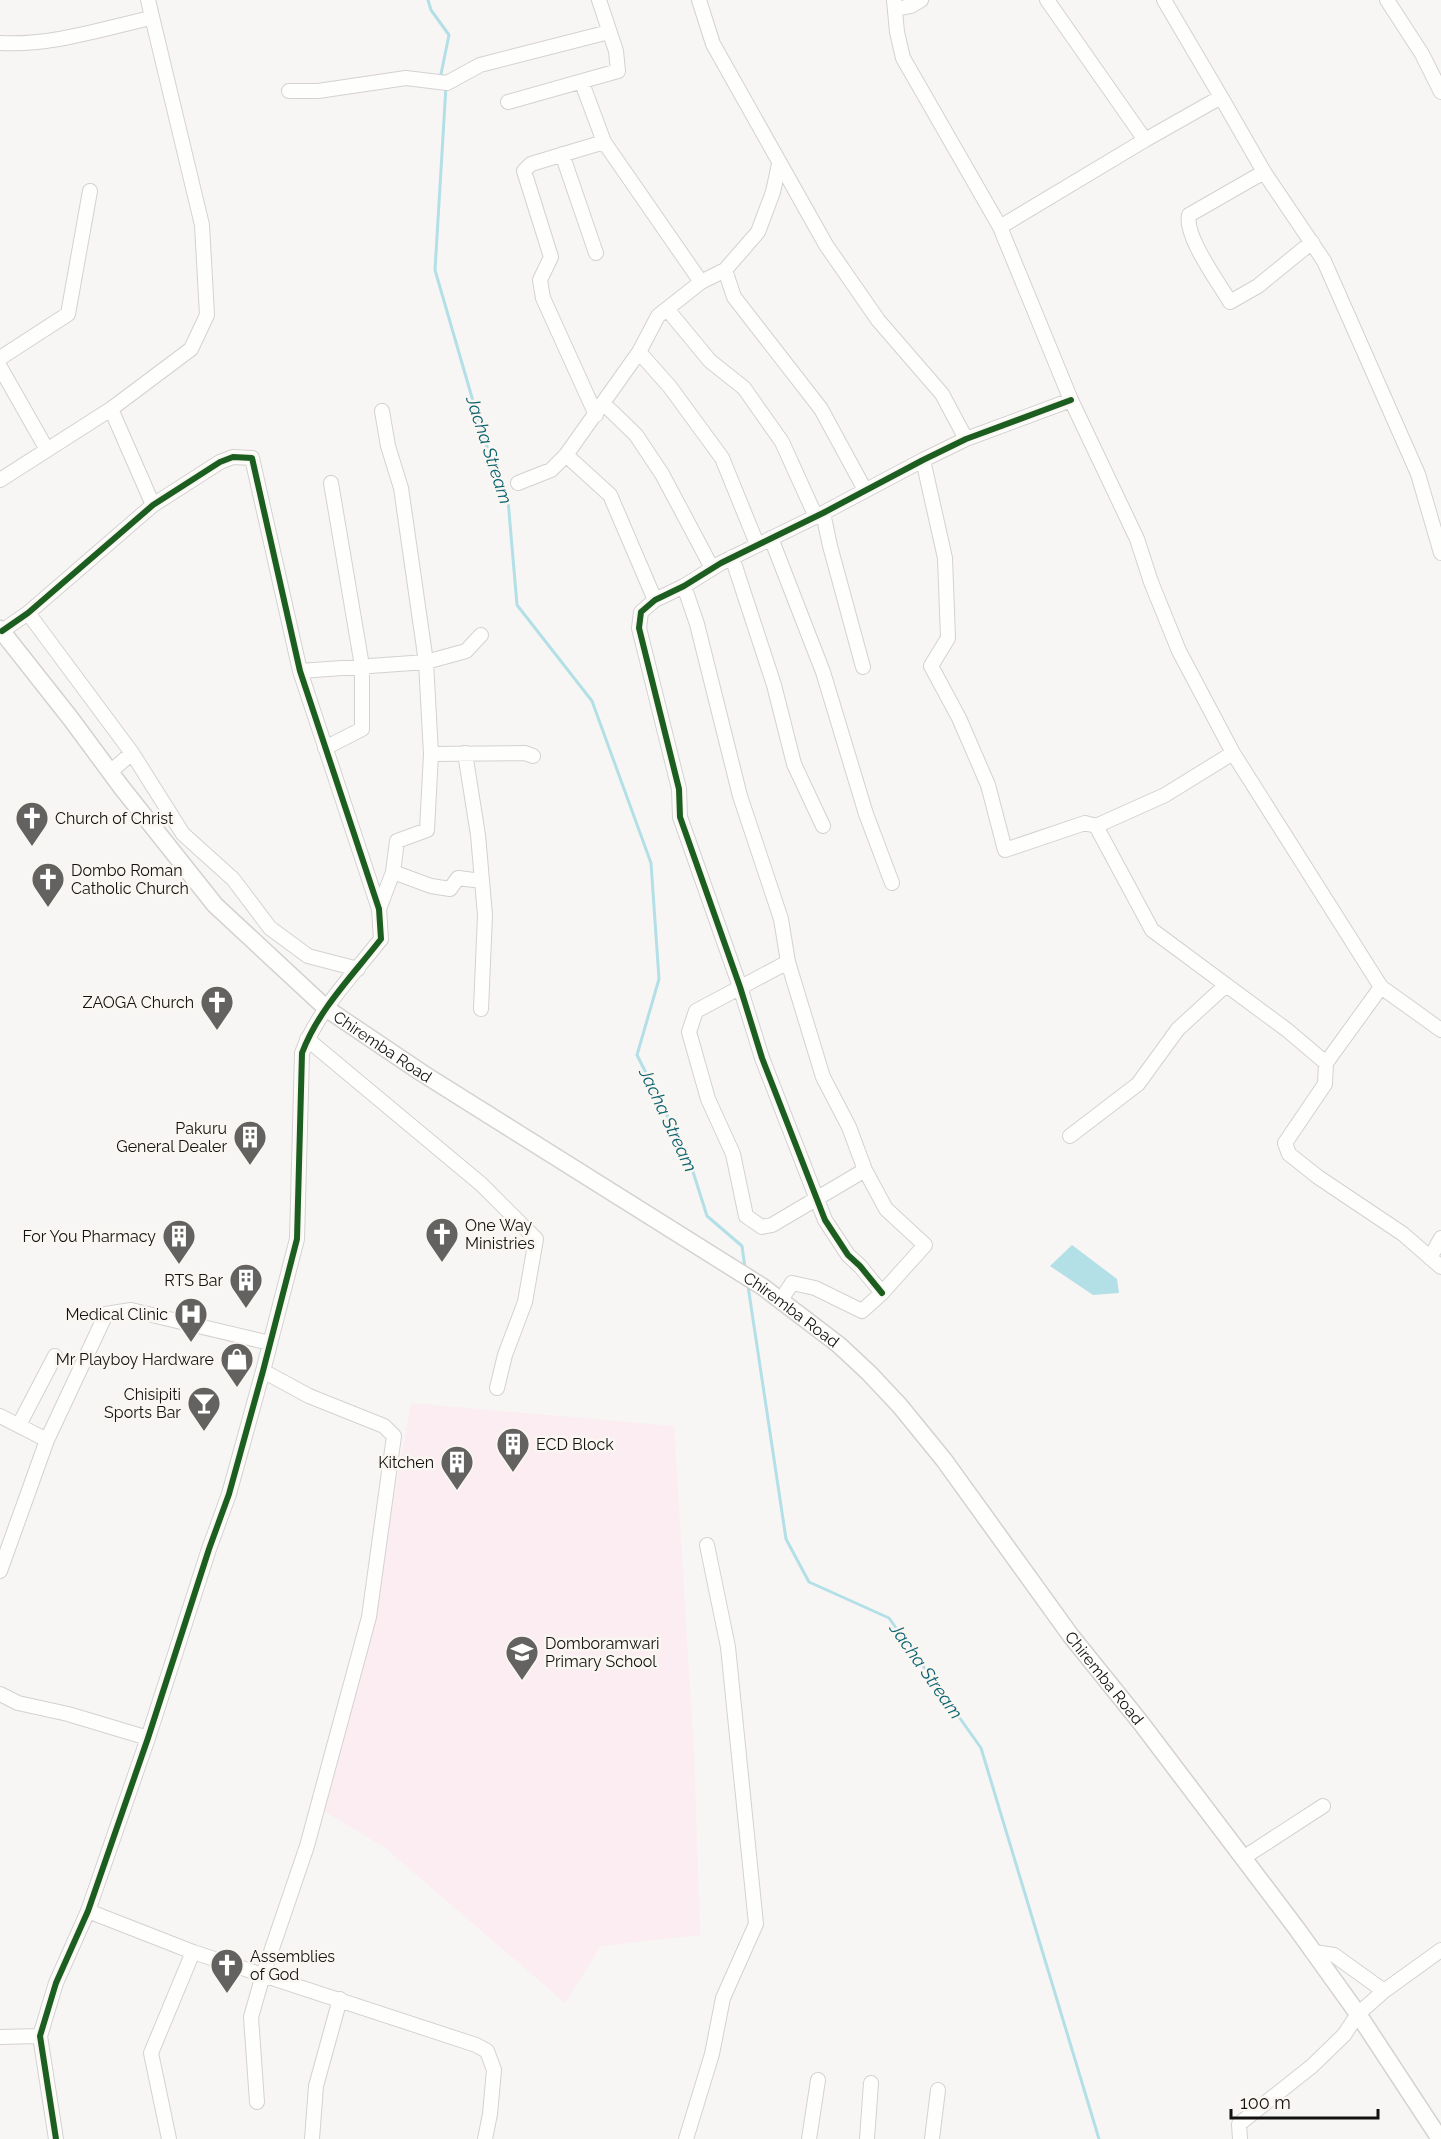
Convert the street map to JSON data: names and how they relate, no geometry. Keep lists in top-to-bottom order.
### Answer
{
  "streets": {
    "main road": ["Chiremba Road"]
  },
  "water": ["Jacha Stream"],
  "places": {
    "church": [
      "Church of Christ",
      "Dombo Roman Catholic Church",
      "ZAOGA Church",
      "One Way Ministries",
      "Assemblies of God"
    ],
    "building": [
      "Pakuru General Dealer",
      "For You Pharmacy",
      "RTS Bar",
      "ECD Block",
      "Kitchen"
    ],
    "hospital": ["Medical Clinic"],
    "shop": ["Mr Playboy Hardware"],
    "bar": ["Chisipiti Sports Bar"],
    "school or university": ["Domboramwari Primary School"]
  },
  "scale_bar": "100 m"
}
